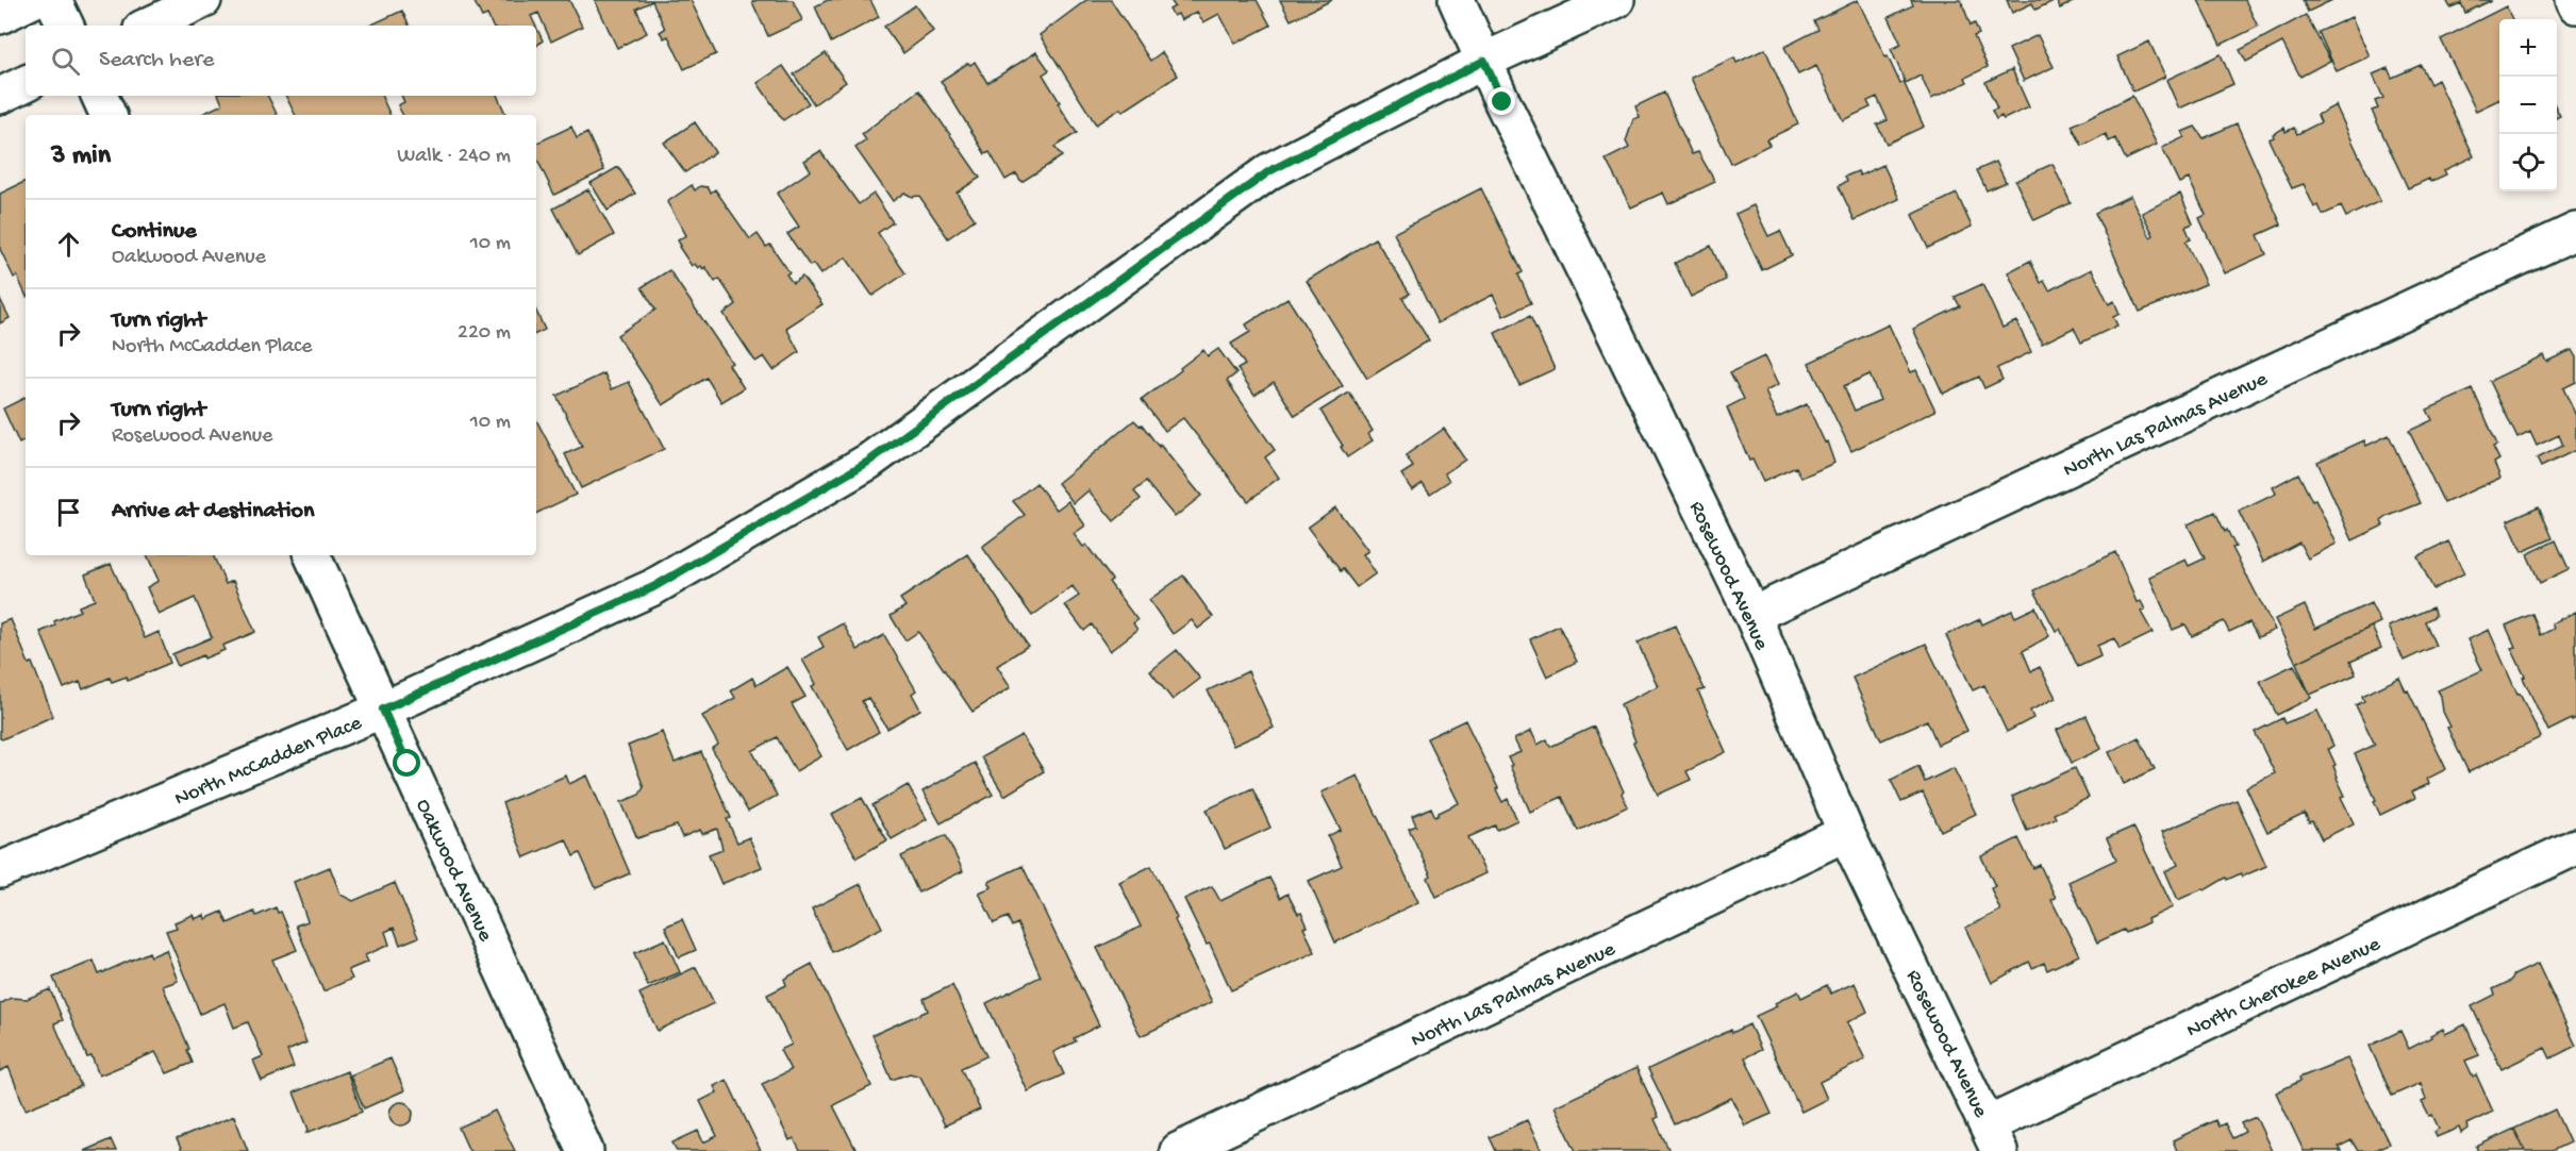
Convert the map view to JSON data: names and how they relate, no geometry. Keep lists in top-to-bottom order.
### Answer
{
  "streets": {
    "street": [
      "North Las Palmas Avenue",
      "Rosewood Avenue",
      "North McCadden Place",
      "Oakwood Avenue",
      "North Cherokee Avenue"
    ]
  },
  "crossings": [
    ["North Las Palmas Avenue", "Rosewood Avenue"],
    ["Rosewood Avenue", "North McCadden Place"],
    ["Rosewood Avenue", "North Cherokee Avenue"],
    ["North McCadden Place", "Oakwood Avenue"]
  ],
  "page": {
    "map_buttons": ["+", "−"],
    "search": "Search here",
    "heading": ["3 min", "Walk · 240 m"],
    "list": [
      ["Continue", "Oakwood Avenue", "10 m"],
      ["Turn right", "North McCadden Place", "220 m"],
      ["Turn right", "Rosewood Avenue", "10 m"],
      "Arrive at destination"
    ]
  }
}
